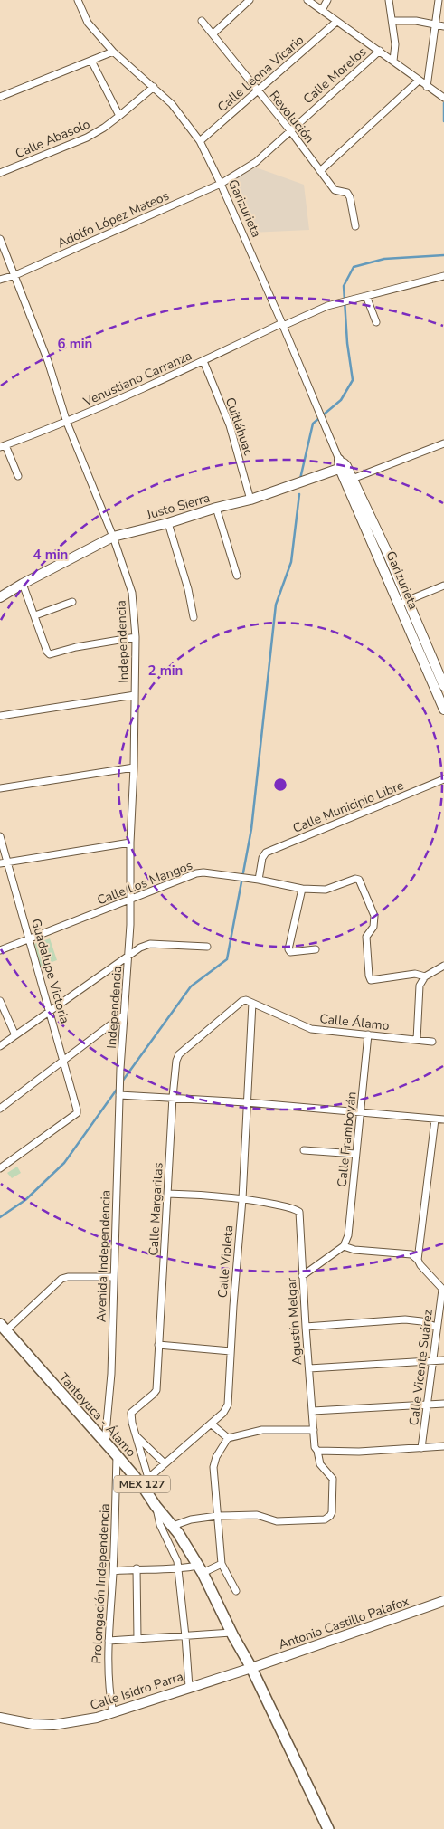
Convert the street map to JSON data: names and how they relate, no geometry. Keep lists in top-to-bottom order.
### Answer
{
  "streets": {
    "main road": [
      "Garizurieta",
      "Justo Sierra",
      "Tantoyuca - Álamo",
      "MEX 127",
      "Antonio Castillo Palafox",
      "Calle Isidro Parra"
    ],
    "street": [
      "Calle Leona Vicario",
      "Calle Morelos",
      "Revolución",
      "Calle Abasolo",
      "Adolfo López Mateos",
      "Venustiano Carranza",
      "Cuitláhuac",
      "Independencia",
      "Calle Municipio Libre",
      "Calle Los Mangos",
      "Guadalupe Victoria",
      "Calle Álamo",
      "Calle Framboyán",
      "Calle Margaritas",
      "Avenida Independencia",
      "Calle Violeta",
      "Agustín Melgar",
      "Calle Vicente Suárez",
      "Prolongación Independencia"
    ]
  },
  "crossings": [
    ["Calle Leona Vicario", "Revolución"],
    ["Calle Leona Vicario", "Garizurieta"],
    ["Calle Morelos", "Revolución"],
    ["Calle Morelos", "Garizurieta"],
    ["Calle Morelos", "Adolfo López Mateos"],
    ["Calle Abasolo", "Garizurieta"],
    ["Garizurieta", "Adolfo López Mateos"],
    ["Garizurieta", "Venustiano Carranza"],
    ["Garizurieta", "Justo Sierra"],
    ["Adolfo López Mateos", "Independencia"],
    ["Venustiano Carranza", "Cuitláhuac"],
    ["Venustiano Carranza", "Independencia"],
    ["Cuitláhuac", "Justo Sierra"],
    ["Justo Sierra", "Independencia"],
    ["Independencia", "Calle Los Mangos"],
    ["Independencia", "Avenida Independencia"],
    ["Calle Municipio Libre", "Calle Los Mangos"],
    ["Calle Los Mangos", "Guadalupe Victoria"],
    ["Calle Álamo", "Calle Framboyán"],
    ["Calle Álamo", "Calle Margaritas"],
    ["Calle Álamo", "Calle Violeta"],
    ["Calle Margaritas", "Calle Violeta"],
    ["Calle Margaritas", "Tantoyuca - Álamo"],
    ["Avenida Independencia", "Tantoyuca - Álamo"],
    ["Calle Violeta", "Agustín Melgar"],
    ["Calle Violeta", "Tantoyuca - Álamo"],
    ["Tantoyuca - Álamo", "MEX 127"],
    ["Tantoyuca - Álamo", "Prolongación Independencia"],
    ["Tantoyuca - Álamo", "Antonio Castillo Palafox"],
    ["Tantoyuca - Álamo", "Calle Isidro Parra"],
    ["MEX 127", "Antonio Castillo Palafox"],
    ["MEX 127", "Calle Isidro Parra"],
    ["Prolongación Independencia", "Calle Isidro Parra"],
    ["Antonio Castillo Palafox", "Calle Isidro Parra"]
  ],
  "rings": ["6 min", "4 min", "2 min"]
}
